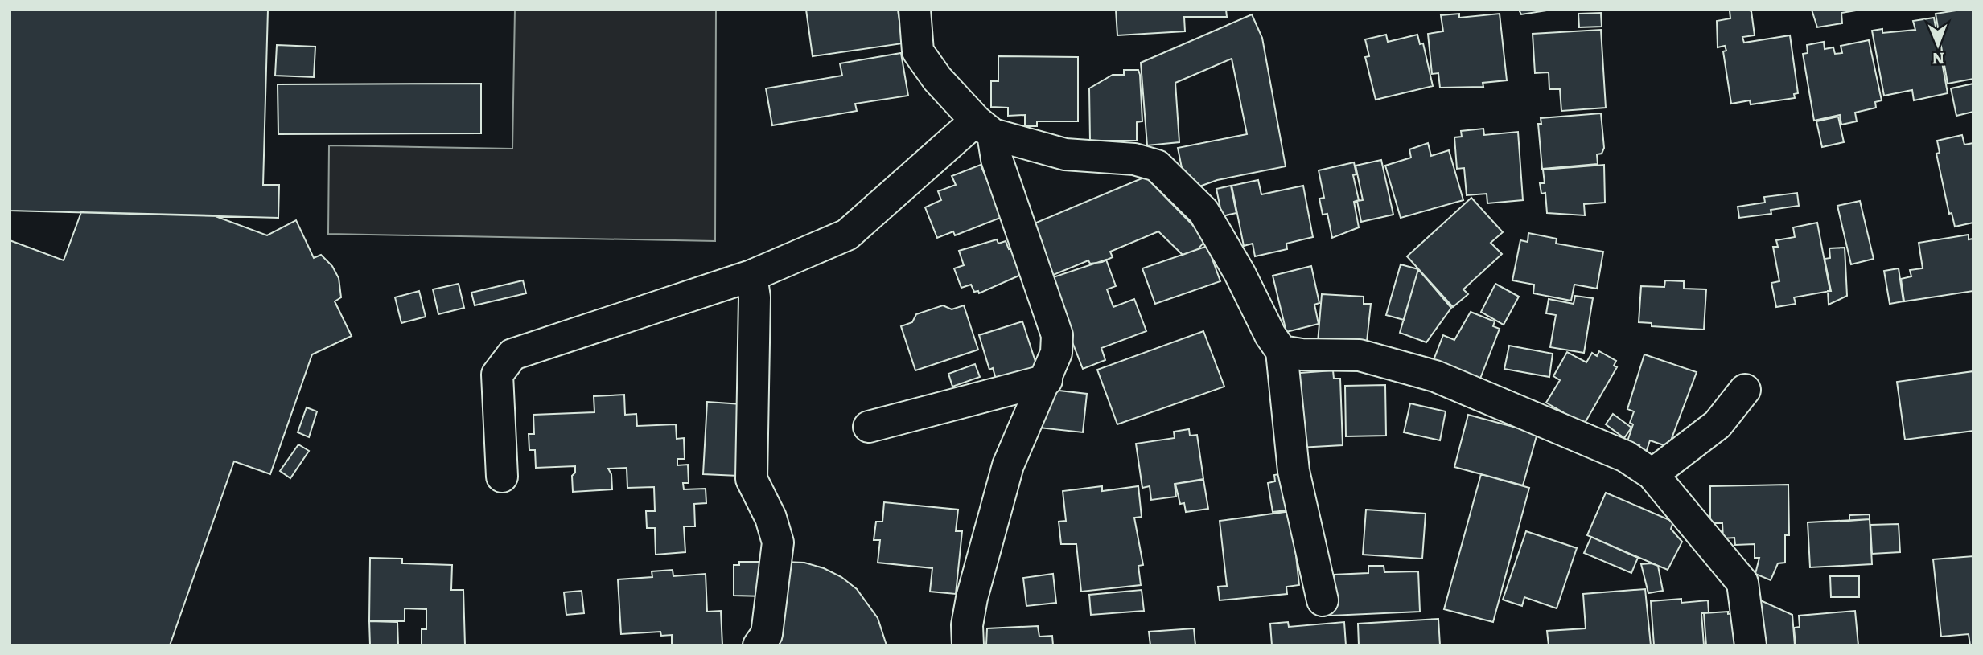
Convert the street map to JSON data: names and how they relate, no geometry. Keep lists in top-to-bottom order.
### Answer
{
  "north": "bottom"
}
